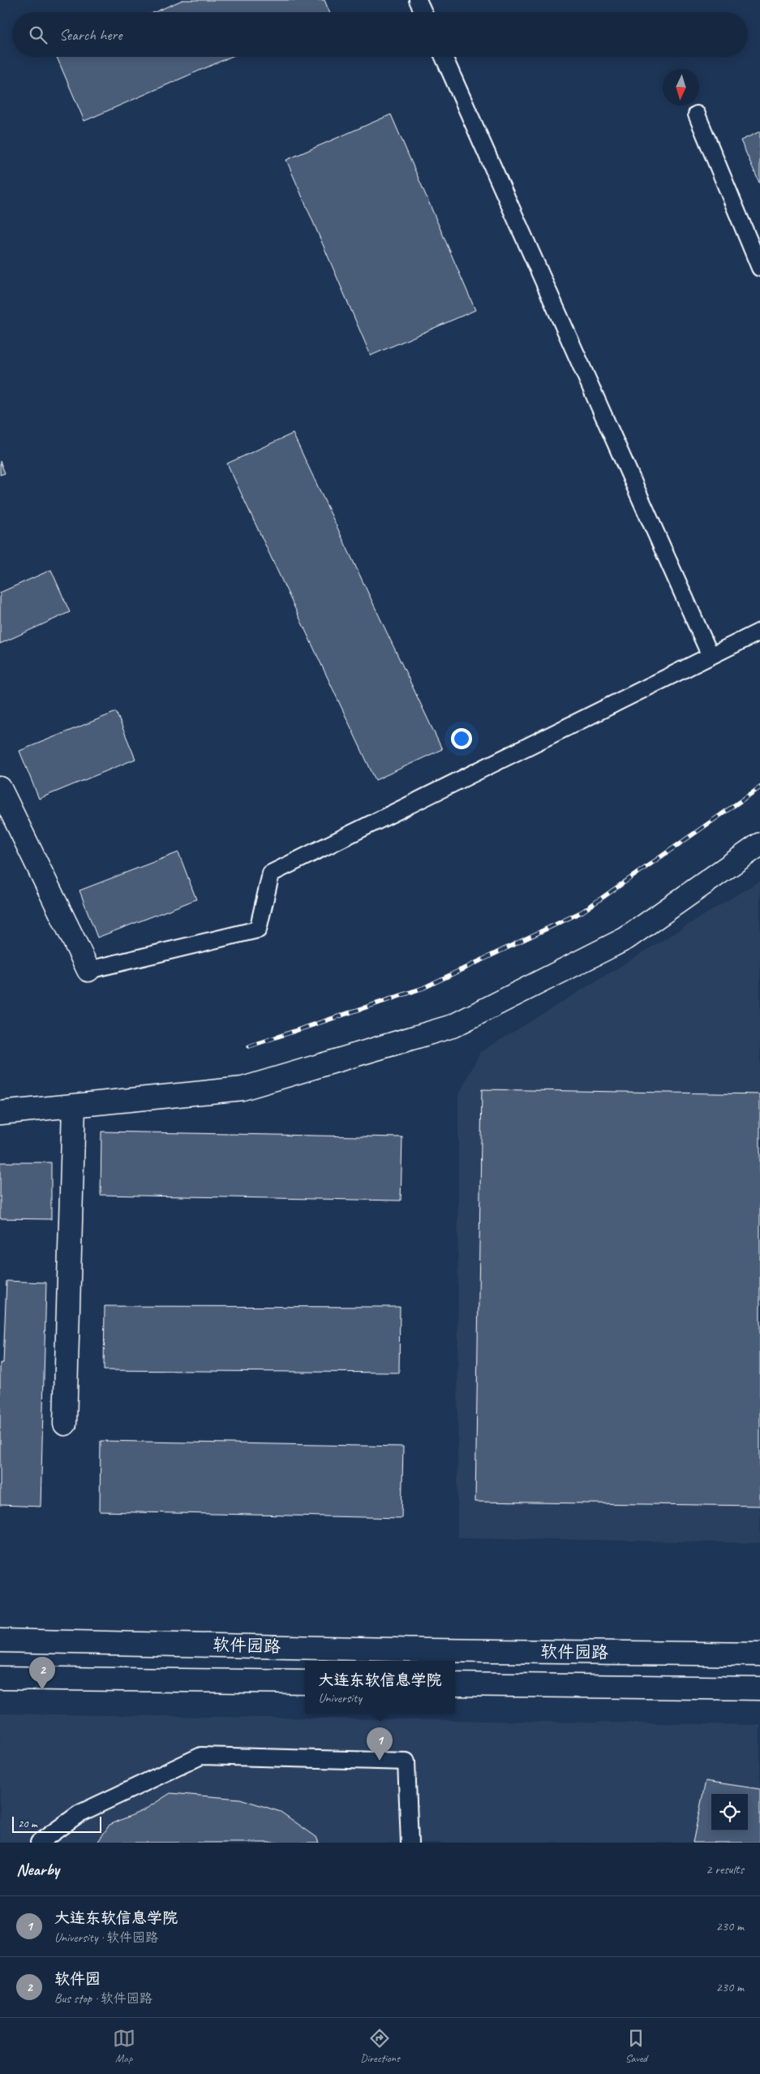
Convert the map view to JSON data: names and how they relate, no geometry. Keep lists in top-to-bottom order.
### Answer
{
  "streets": {
    "main road": ["软件园路"]
  },
  "scale_bar": "20 m",
  "north": "bottom",
  "page": {
    "search": "Search here",
    "pins": ["2", "1"],
    "popup": ["大连东软信息学院", "University"],
    "scale": "20 m",
    "heading": ["Nearby", "2 results"],
    "list": [
      {
        "mark": "1",
        "name": "大连东软信息学院",
        "note": "University · 软件园路",
        "value": "230 m"
      },
      {
        "mark": "2",
        "name": "软件园",
        "note": "Bus stop · 软件园路",
        "value": "230 m"
      }
    ],
    "nav": ["Map", "Directions", "Saved"]
  }
}
